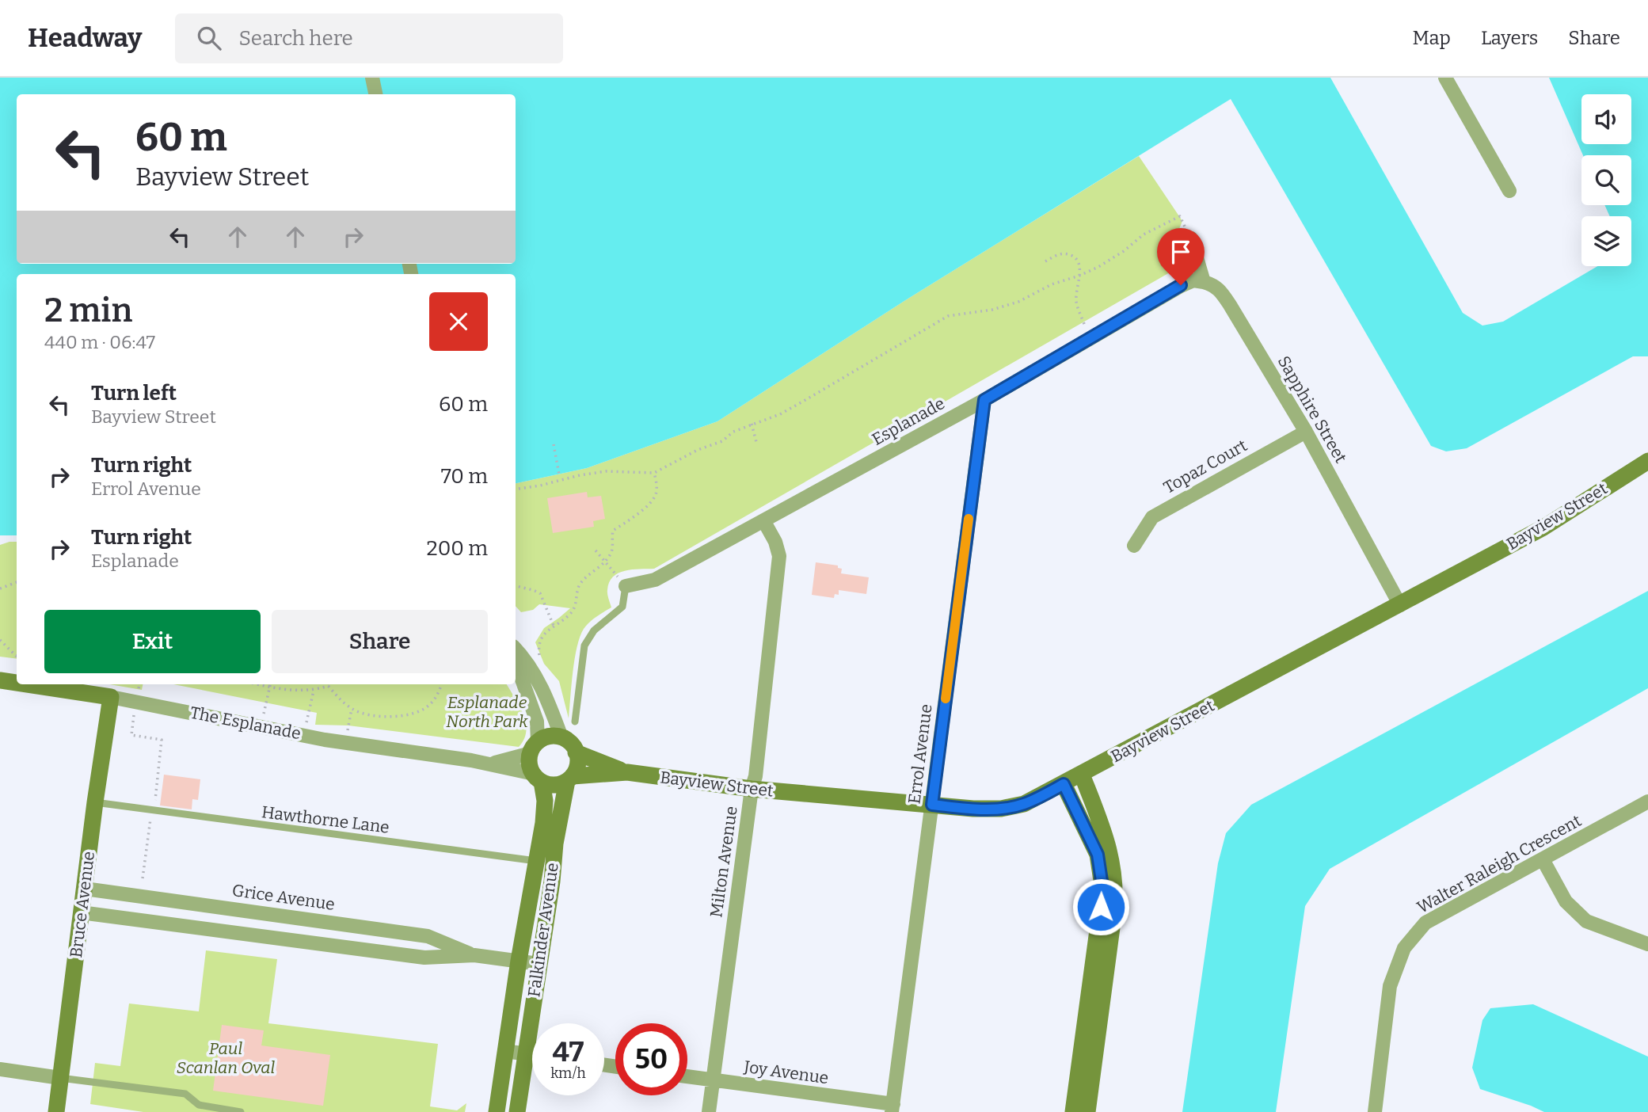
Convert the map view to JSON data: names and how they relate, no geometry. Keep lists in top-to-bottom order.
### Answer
{
  "streets": {
    "street": [
      "Sapphire Street",
      "Esplanade",
      "Topaz Court",
      "Bayview Street",
      "The Esplanade",
      "Errol Avenue",
      "Milton Avenue",
      "Walter Raleigh Crescent",
      "Grice Avenue",
      "Bruce Avenue",
      "Falkinder Avenue",
      "Joy Avenue"
    ],
    "lane": ["Hawthorne Lane"]
  },
  "crossings": [
    ["Sapphire Street", "Esplanade"],
    ["Sapphire Street", "Topaz Court"],
    ["Sapphire Street", "Bayview Street"],
    ["Esplanade", "Errol Avenue"],
    ["Esplanade", "Milton Avenue"],
    ["Bayview Street", "The Esplanade"],
    ["Bayview Street", "Errol Avenue"],
    ["Bayview Street", "Milton Avenue"],
    ["Bayview Street", "Falkinder Avenue"],
    ["The Esplanade", "Bruce Avenue"],
    ["The Esplanade", "Falkinder Avenue"],
    ["Errol Avenue", "Joy Avenue"],
    ["Hawthorne Lane", "Bruce Avenue"],
    ["Hawthorne Lane", "Falkinder Avenue"],
    ["Milton Avenue", "Joy Avenue"],
    ["Grice Avenue", "Bruce Avenue"],
    ["Grice Avenue", "Falkinder Avenue"]
  ],
  "parks": ["Esplanade North Park", "Paul Scanlan Oval"],
  "page": {
    "header": "Headway",
    "search": "Search here",
    "nav": ["Map", "Layers", "Share"],
    "turn": ["60 m", "Bayview Street"],
    "heading": ["2 min", "440 m · 06:47"],
    "list": [
      {
        "name": "Turn left",
        "note": "Bayview Street",
        "value": "60 m"
      },
      {
        "name": "Turn right",
        "note": "Errol Avenue",
        "value": "70 m"
      },
      {
        "name": "Turn right",
        "note": "Esplanade",
        "value": "200 m"
      }
    ],
    "buttons": ["Exit", "Share"],
    "speed": "47 km/h",
    "limit": "50"
  }
}
